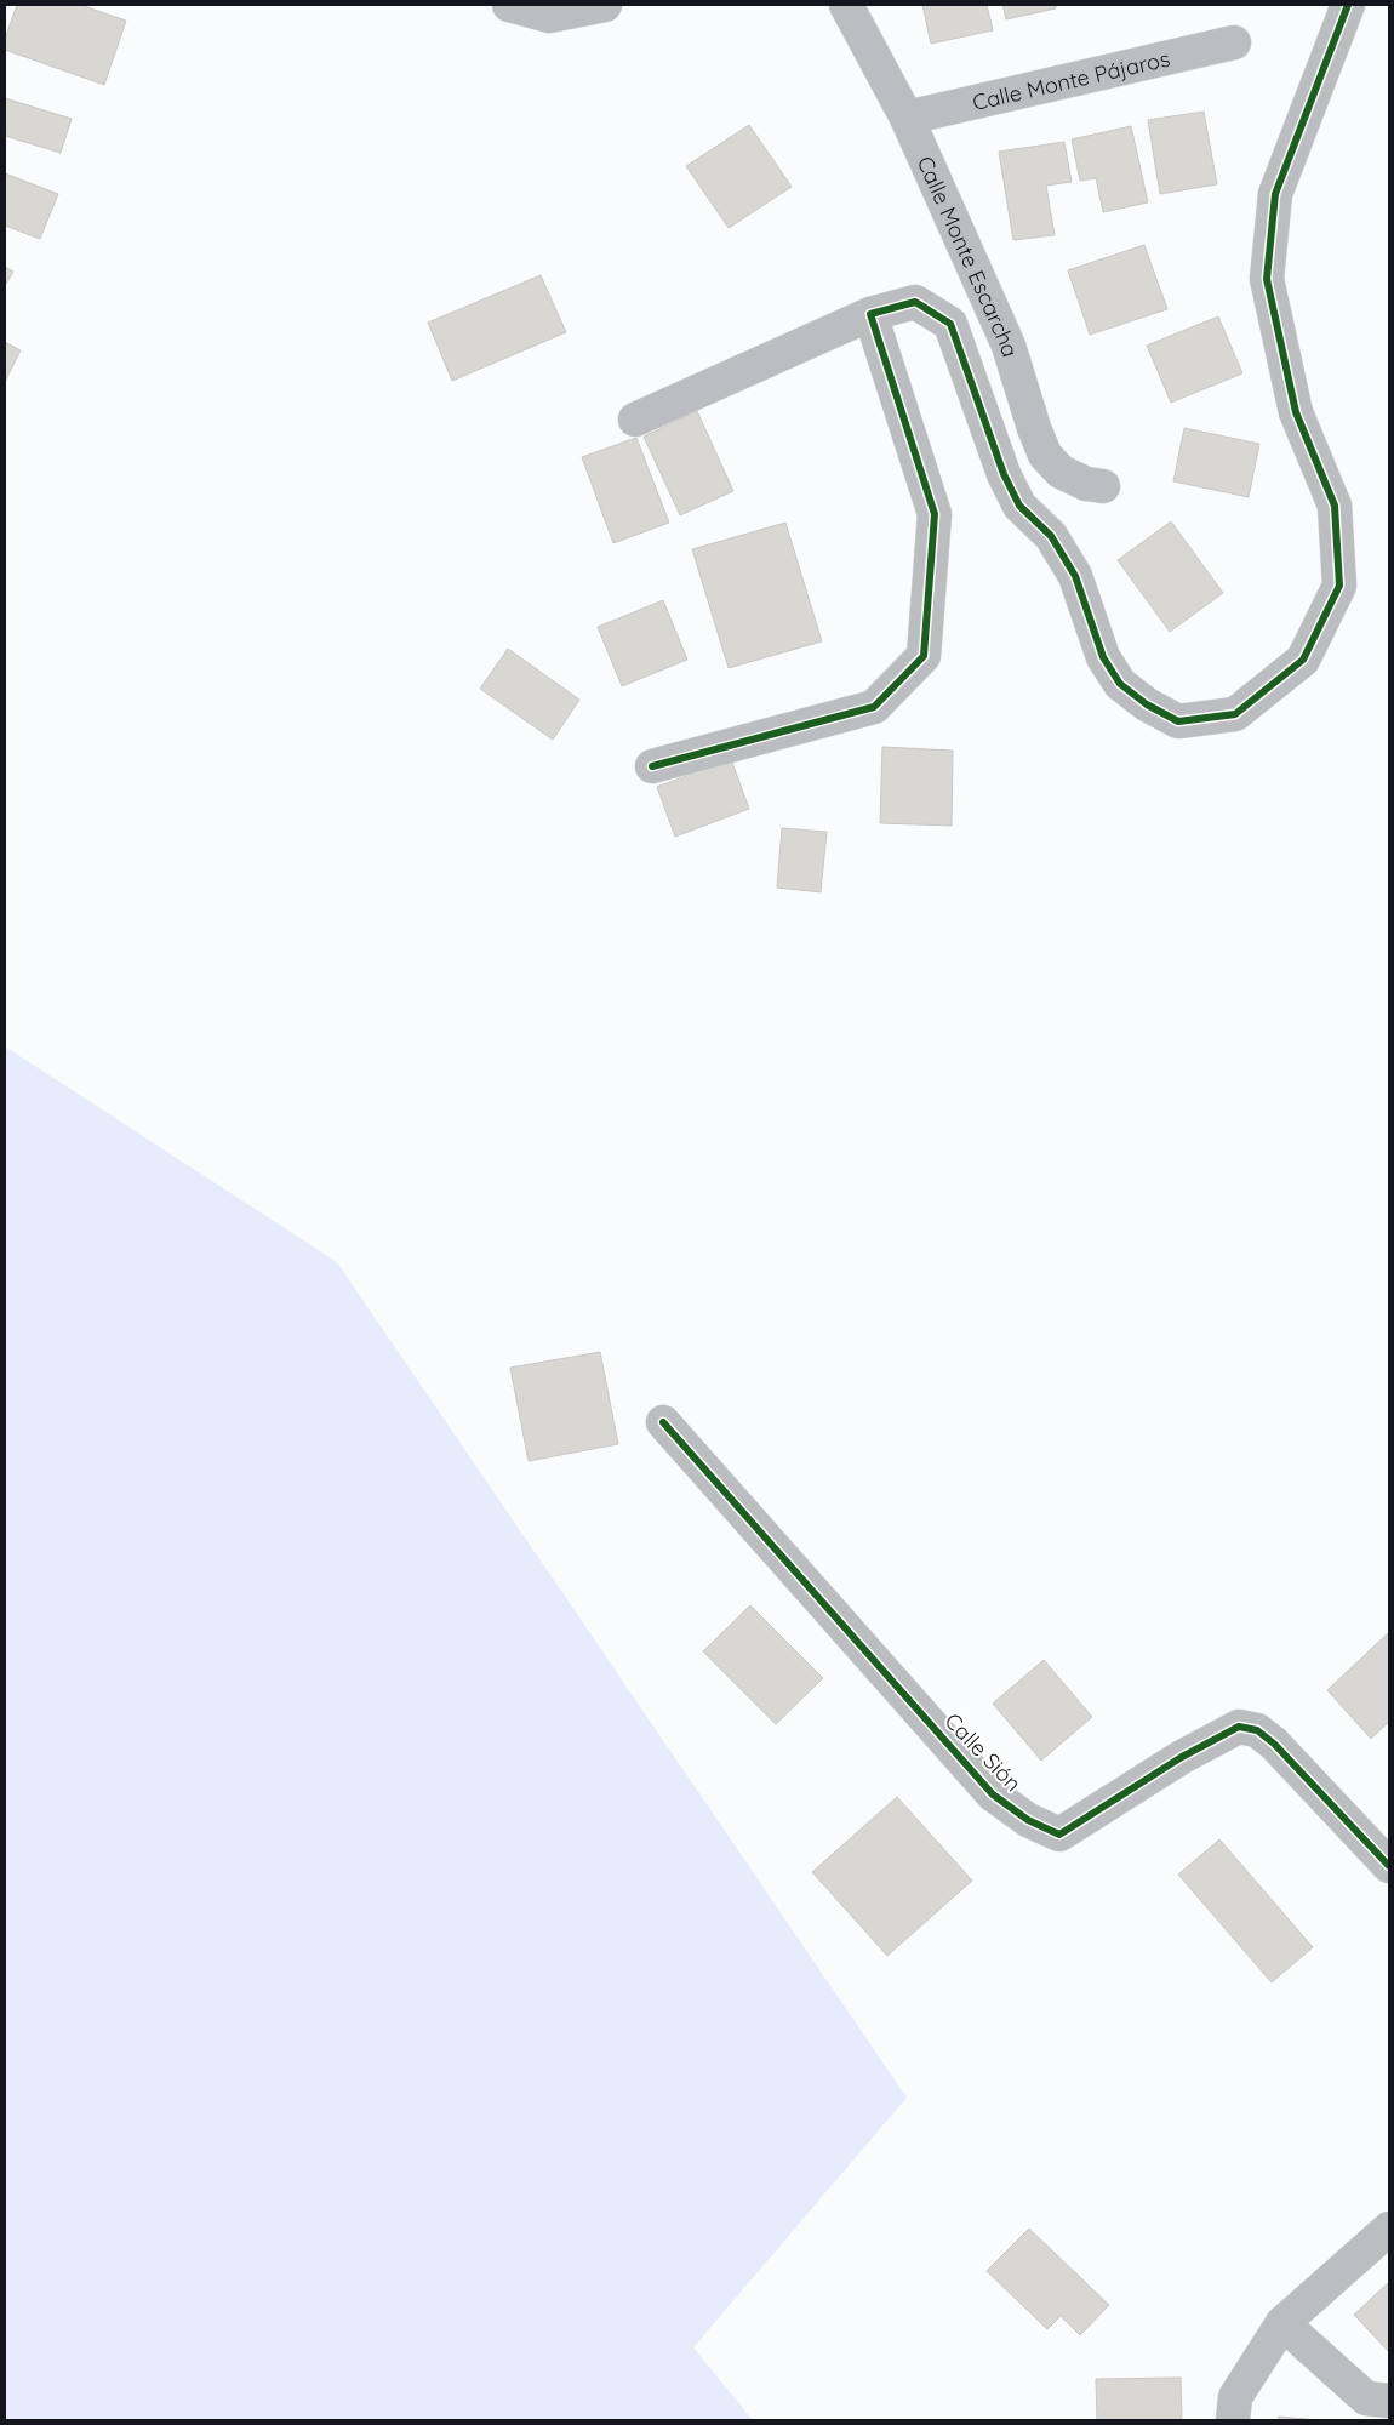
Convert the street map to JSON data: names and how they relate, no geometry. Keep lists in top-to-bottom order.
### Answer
{
  "streets": {
    "street": ["Calle Monte Pájaros", "Calle Monte Escarcha", "Calle Sión"]
  },
  "crossings": [
    ["Calle Monte Pájaros", "Calle Monte Escarcha"]
  ]
}
